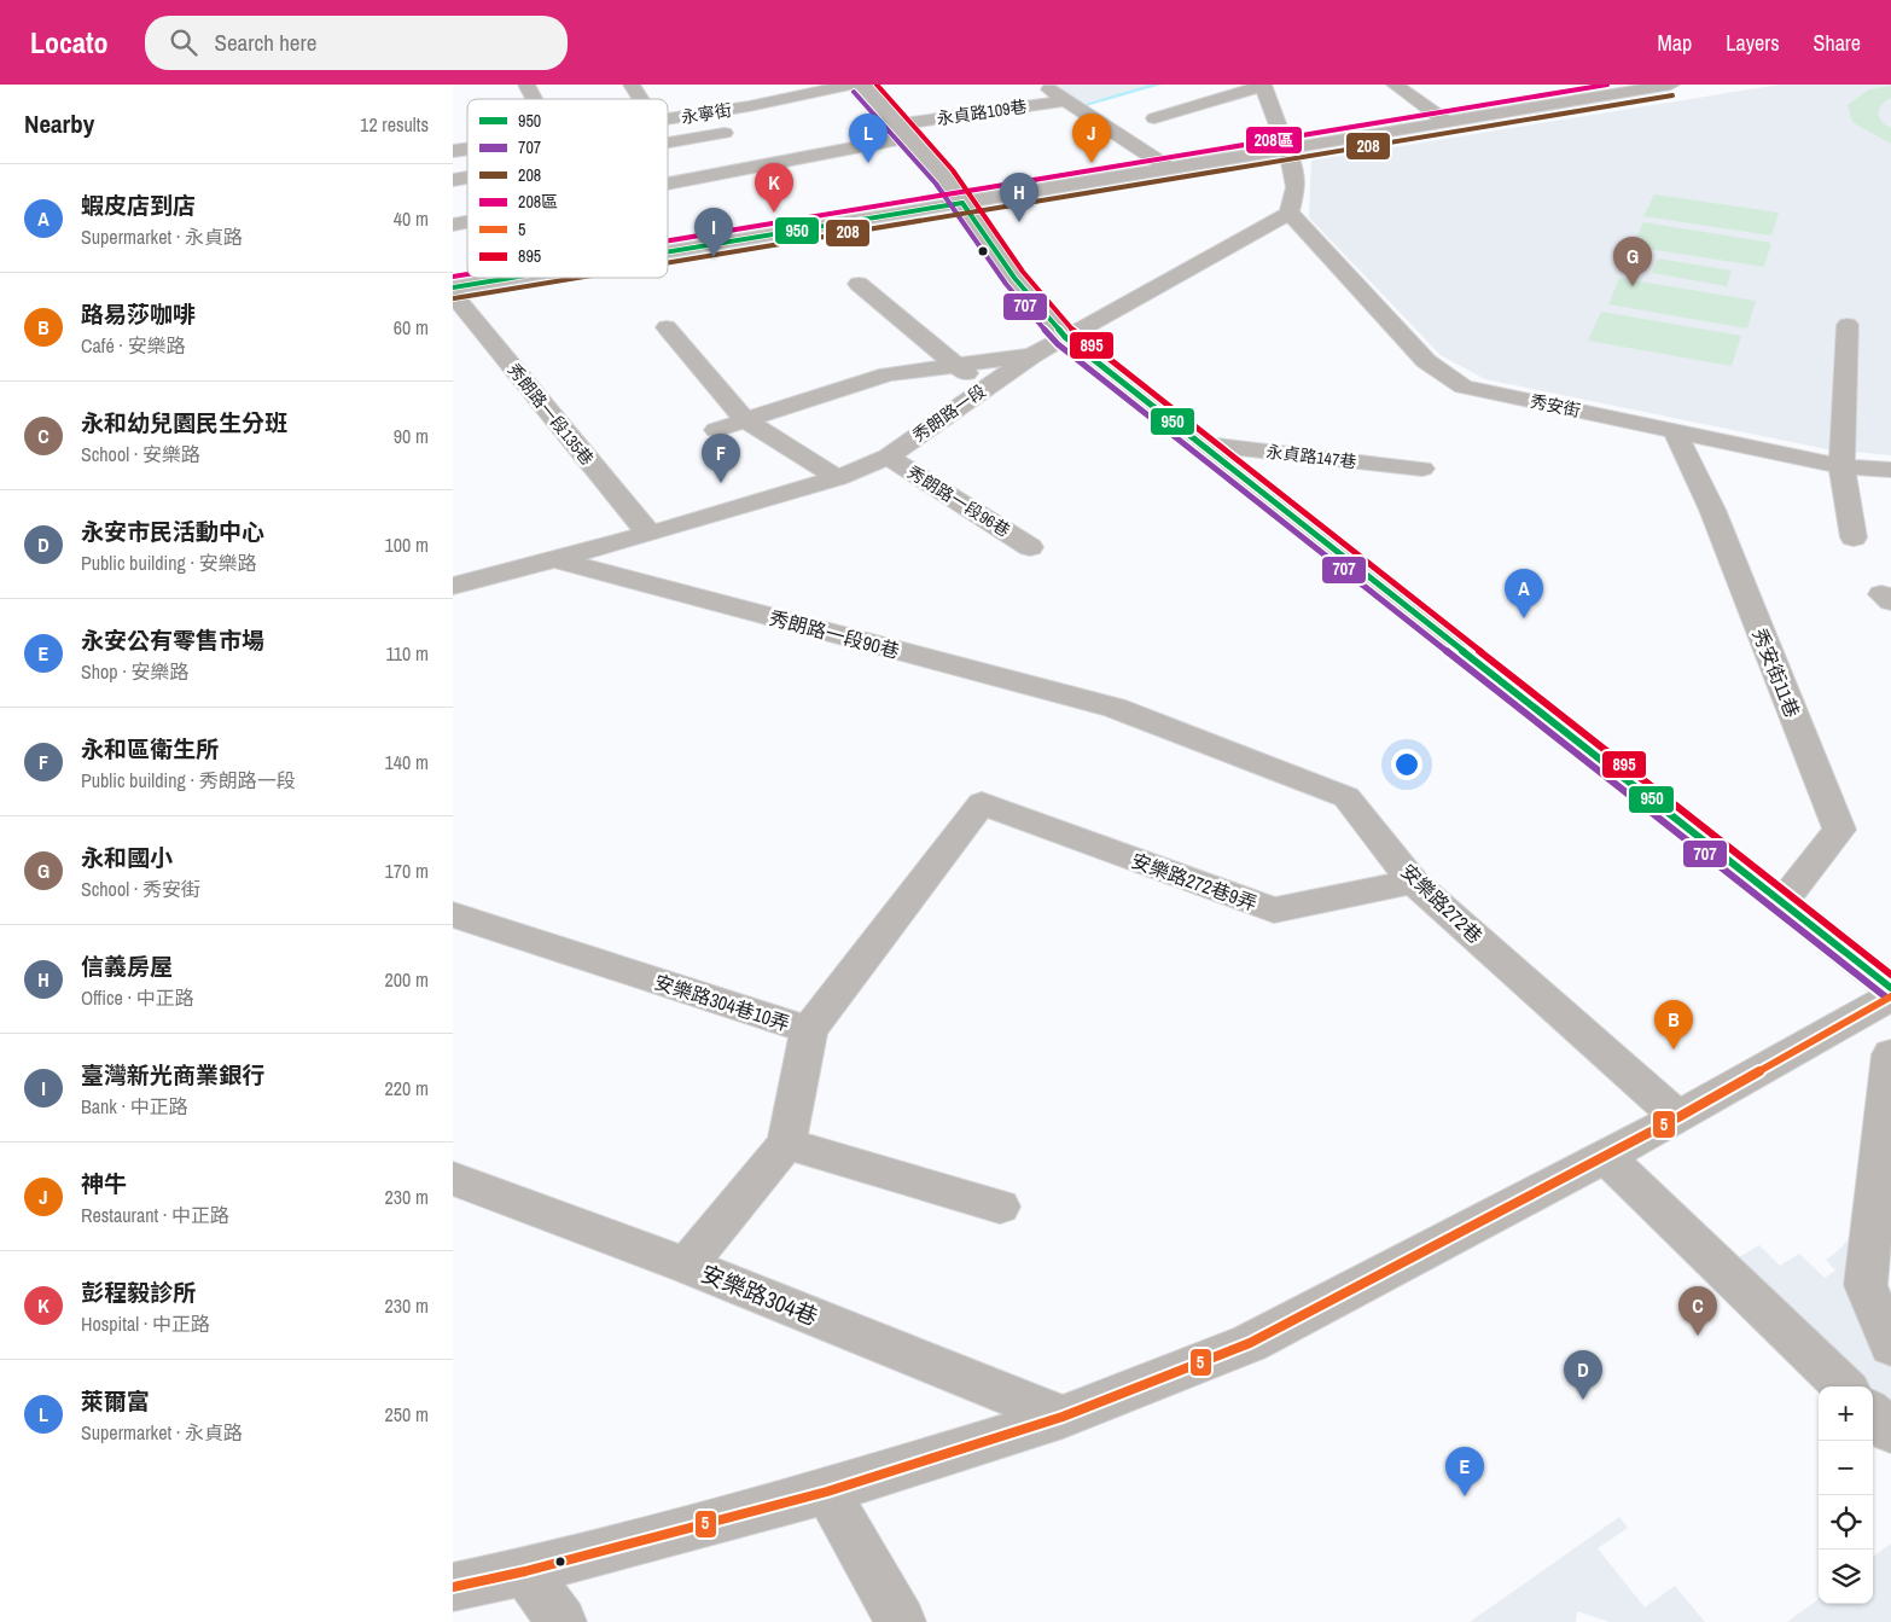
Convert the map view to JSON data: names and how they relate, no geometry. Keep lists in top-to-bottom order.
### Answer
{
  "streets": {
    "street": [
      "永貞路109巷",
      "永寧街",
      "秀安街",
      "秀朗路一段",
      "秀朗路一段135巷",
      "永貞路147巷",
      "秀朗路一段96巷",
      "秀朗路一段90巷",
      "秀安街11巷",
      "安樂路272巷9弄",
      "安樂路272巷",
      "安樂路304巷10弄",
      "安樂路304巷"
    ]
  },
  "crossings": [
    ["秀安街", "秀朗路一段"],
    ["秀安街", "秀安街11巷"],
    ["秀朗路一段", "秀朗路一段135巷"],
    ["秀朗路一段", "秀朗路一段96巷"],
    ["秀朗路一段", "秀朗路一段90巷"],
    ["秀朗路一段90巷", "安樂路272巷"],
    ["安樂路272巷9弄", "安樂路272巷"],
    ["安樂路272巷9弄", "安樂路304巷10弄"]
  ],
  "lines": [
    "transit line 208區",
    "transit line 895",
    "transit line 707",
    "transit line 208",
    "transit line 950",
    "transit line 5"
  ],
  "legend": [
    "950",
    "707",
    "208",
    "208區",
    "5",
    "895"
  ],
  "page": {
    "header": "Locato",
    "search": "Search here",
    "nav": ["Map", "Layers", "Share"],
    "heading": ["Nearby", "12 results"],
    "pins": [
      "J",
      "L",
      "K",
      "H",
      "I",
      "G",
      "F",
      "A",
      "B",
      "C",
      "D",
      "E"
    ],
    "list": [
      {
        "mark": "A",
        "name": "蝦皮店到店",
        "note": "Supermarket · 永貞路",
        "value": "40 m"
      },
      {
        "mark": "B",
        "name": "路易莎咖啡",
        "note": "Café · 安樂路",
        "value": "60 m"
      },
      {
        "mark": "C",
        "name": "永和幼兒園民生分班",
        "note": "School · 安樂路",
        "value": "90 m"
      },
      {
        "mark": "D",
        "name": "永安市民活動中心",
        "note": "Public building · 安樂路",
        "value": "100 m"
      },
      {
        "mark": "E",
        "name": "永安公有零售市場",
        "note": "Shop · 安樂路",
        "value": "110 m"
      },
      {
        "mark": "F",
        "name": "永和區衛生所",
        "note": "Public building · 秀朗路一段",
        "value": "140 m"
      },
      {
        "mark": "G",
        "name": "永和國小",
        "note": "School · 秀安街",
        "value": "170 m"
      },
      {
        "mark": "H",
        "name": "信義房屋",
        "note": "Office · 中正路",
        "value": "200 m"
      },
      {
        "mark": "I",
        "name": "臺灣新光商業銀行",
        "note": "Bank · 中正路",
        "value": "220 m"
      },
      {
        "mark": "J",
        "name": "神牛",
        "note": "Restaurant · 中正路",
        "value": "230 m"
      },
      {
        "mark": "K",
        "name": "彭程毅診所",
        "note": "Hospital · 中正路",
        "value": "230 m"
      },
      {
        "mark": "L",
        "name": "萊爾富",
        "note": "Supermarket · 永貞路",
        "value": "250 m"
      }
    ],
    "map_buttons": ["+", "−"]
  }
}
